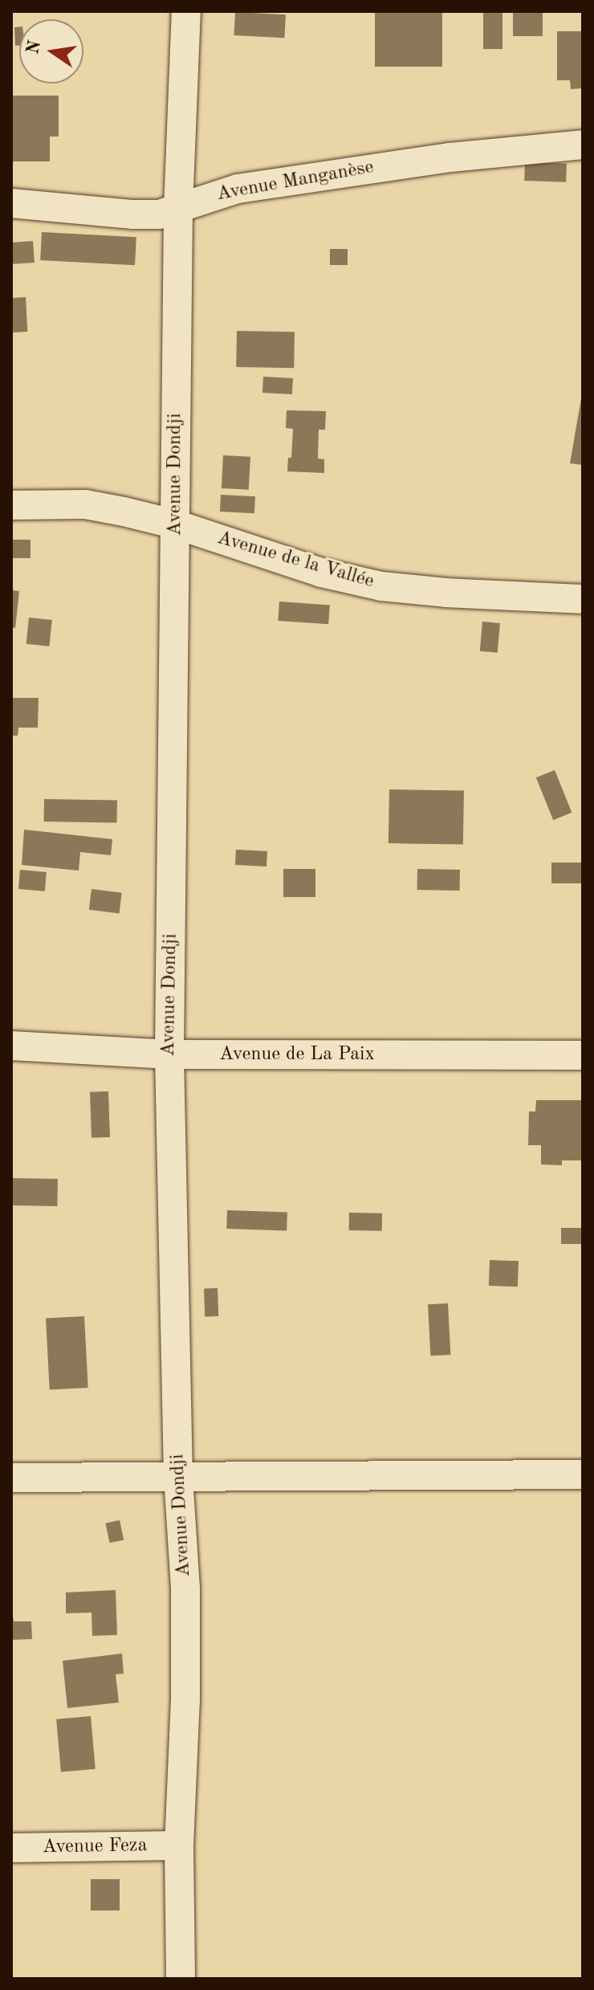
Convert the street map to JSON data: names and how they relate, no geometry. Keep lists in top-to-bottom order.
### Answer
{
  "streets": {
    "street": [
      "Avenue Manganèse",
      "Avenue Dondji",
      "Avenue de la Vallée",
      "Avenue de La Paix",
      "Avenue Feza"
    ]
  },
  "crossings": [
    ["Avenue Manganèse", "Avenue Dondji"],
    ["Avenue Dondji", "Avenue de la Vallée"],
    ["Avenue Dondji", "Avenue de La Paix"],
    ["Avenue Dondji", "Avenue Feza"]
  ],
  "north": "left"
}
